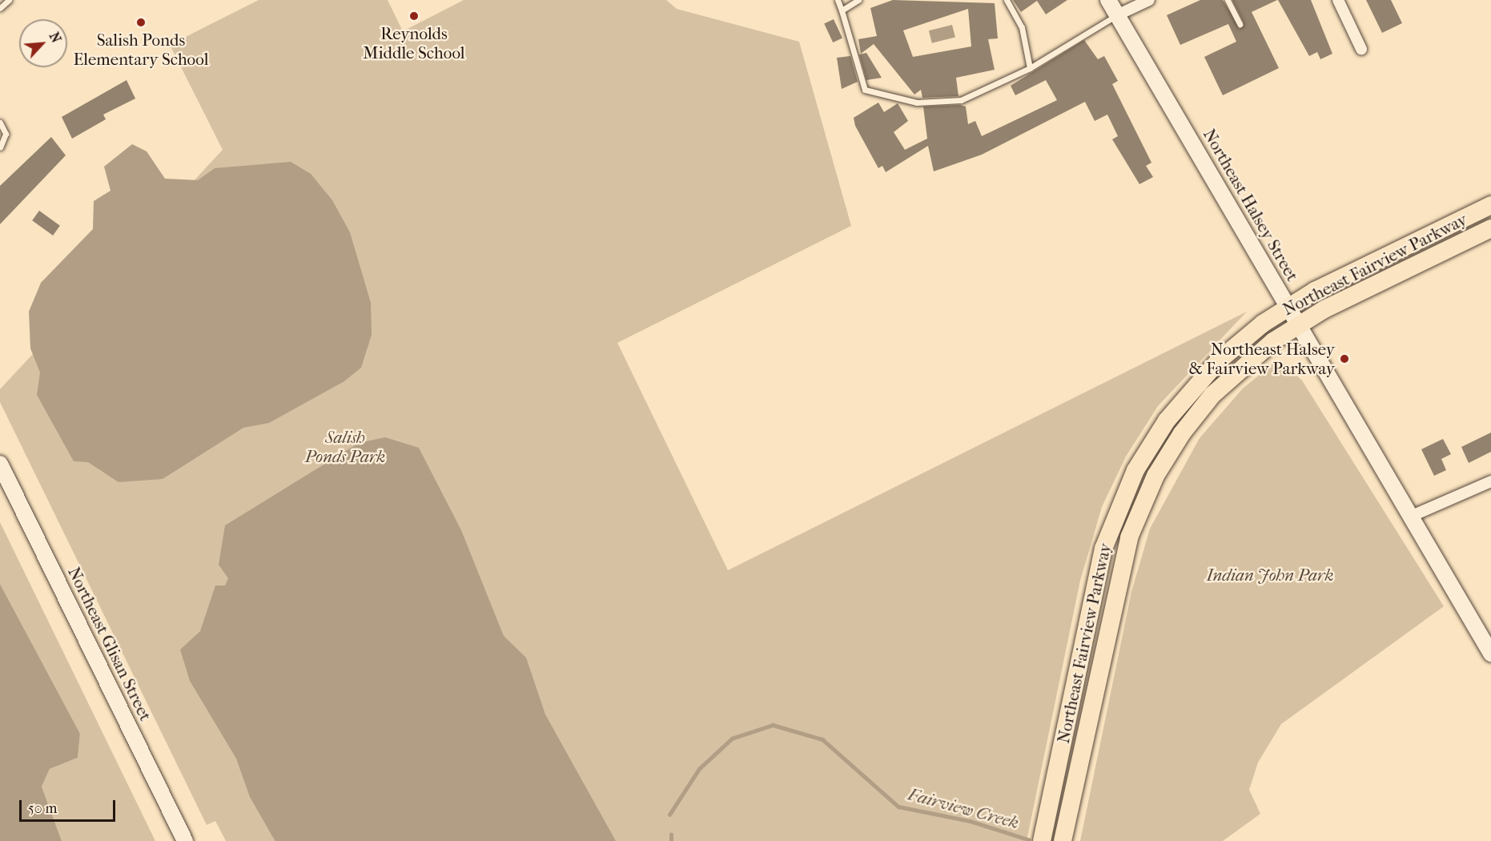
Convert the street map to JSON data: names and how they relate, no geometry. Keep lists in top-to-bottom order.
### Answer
{
  "streets": {
    "main road": ["Northeast Halsey Street", "Northeast Fairview Parkway", "Northeast Glisan Street"]
  },
  "crossings": [
    ["Northeast Halsey Street", "Northeast Fairview Parkway"]
  ],
  "water": ["Fairview Creek"],
  "parks": ["Salish Ponds Park", "Indian John Park"],
  "places": ["Reynolds Middle School", "Salish Ponds Elementary School", "Northeast Halsey & Fairview Parkway"],
  "scale_bar": "50 m",
  "north": "top right"
}
